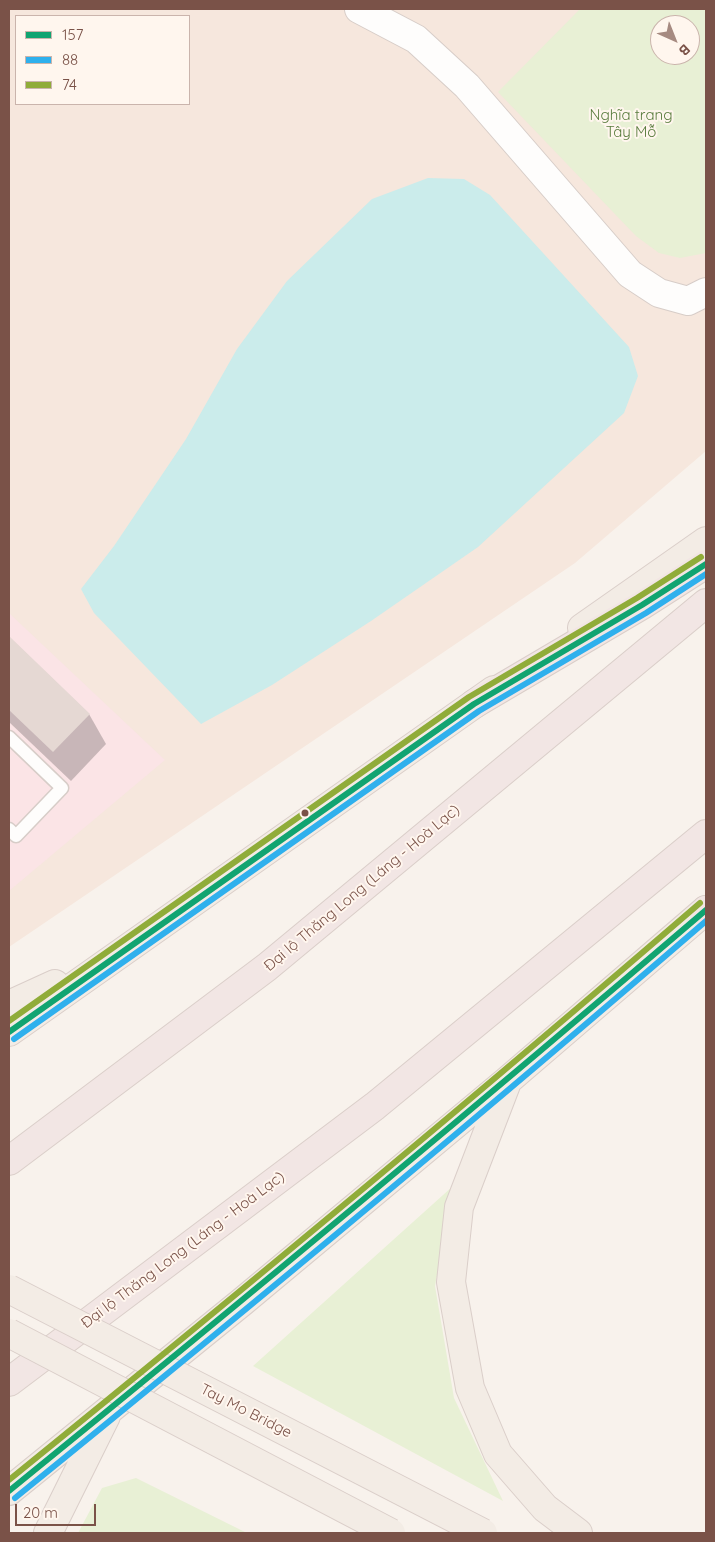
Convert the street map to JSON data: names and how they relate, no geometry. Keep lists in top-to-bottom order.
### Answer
{
  "streets": {
    "highway": ["Đại lộ Thăng Long (Láng - Hoà Lạc)"],
    "main road": ["Tay Mo Bridge"]
  },
  "parks": ["Nghĩa trang Tây Mỗ"],
  "lines": ["transit line 74", "transit line 157", "transit line 88"],
  "legend": ["157", "88", "74"],
  "scale_bar": "20 m",
  "north": "bottom right"
}
